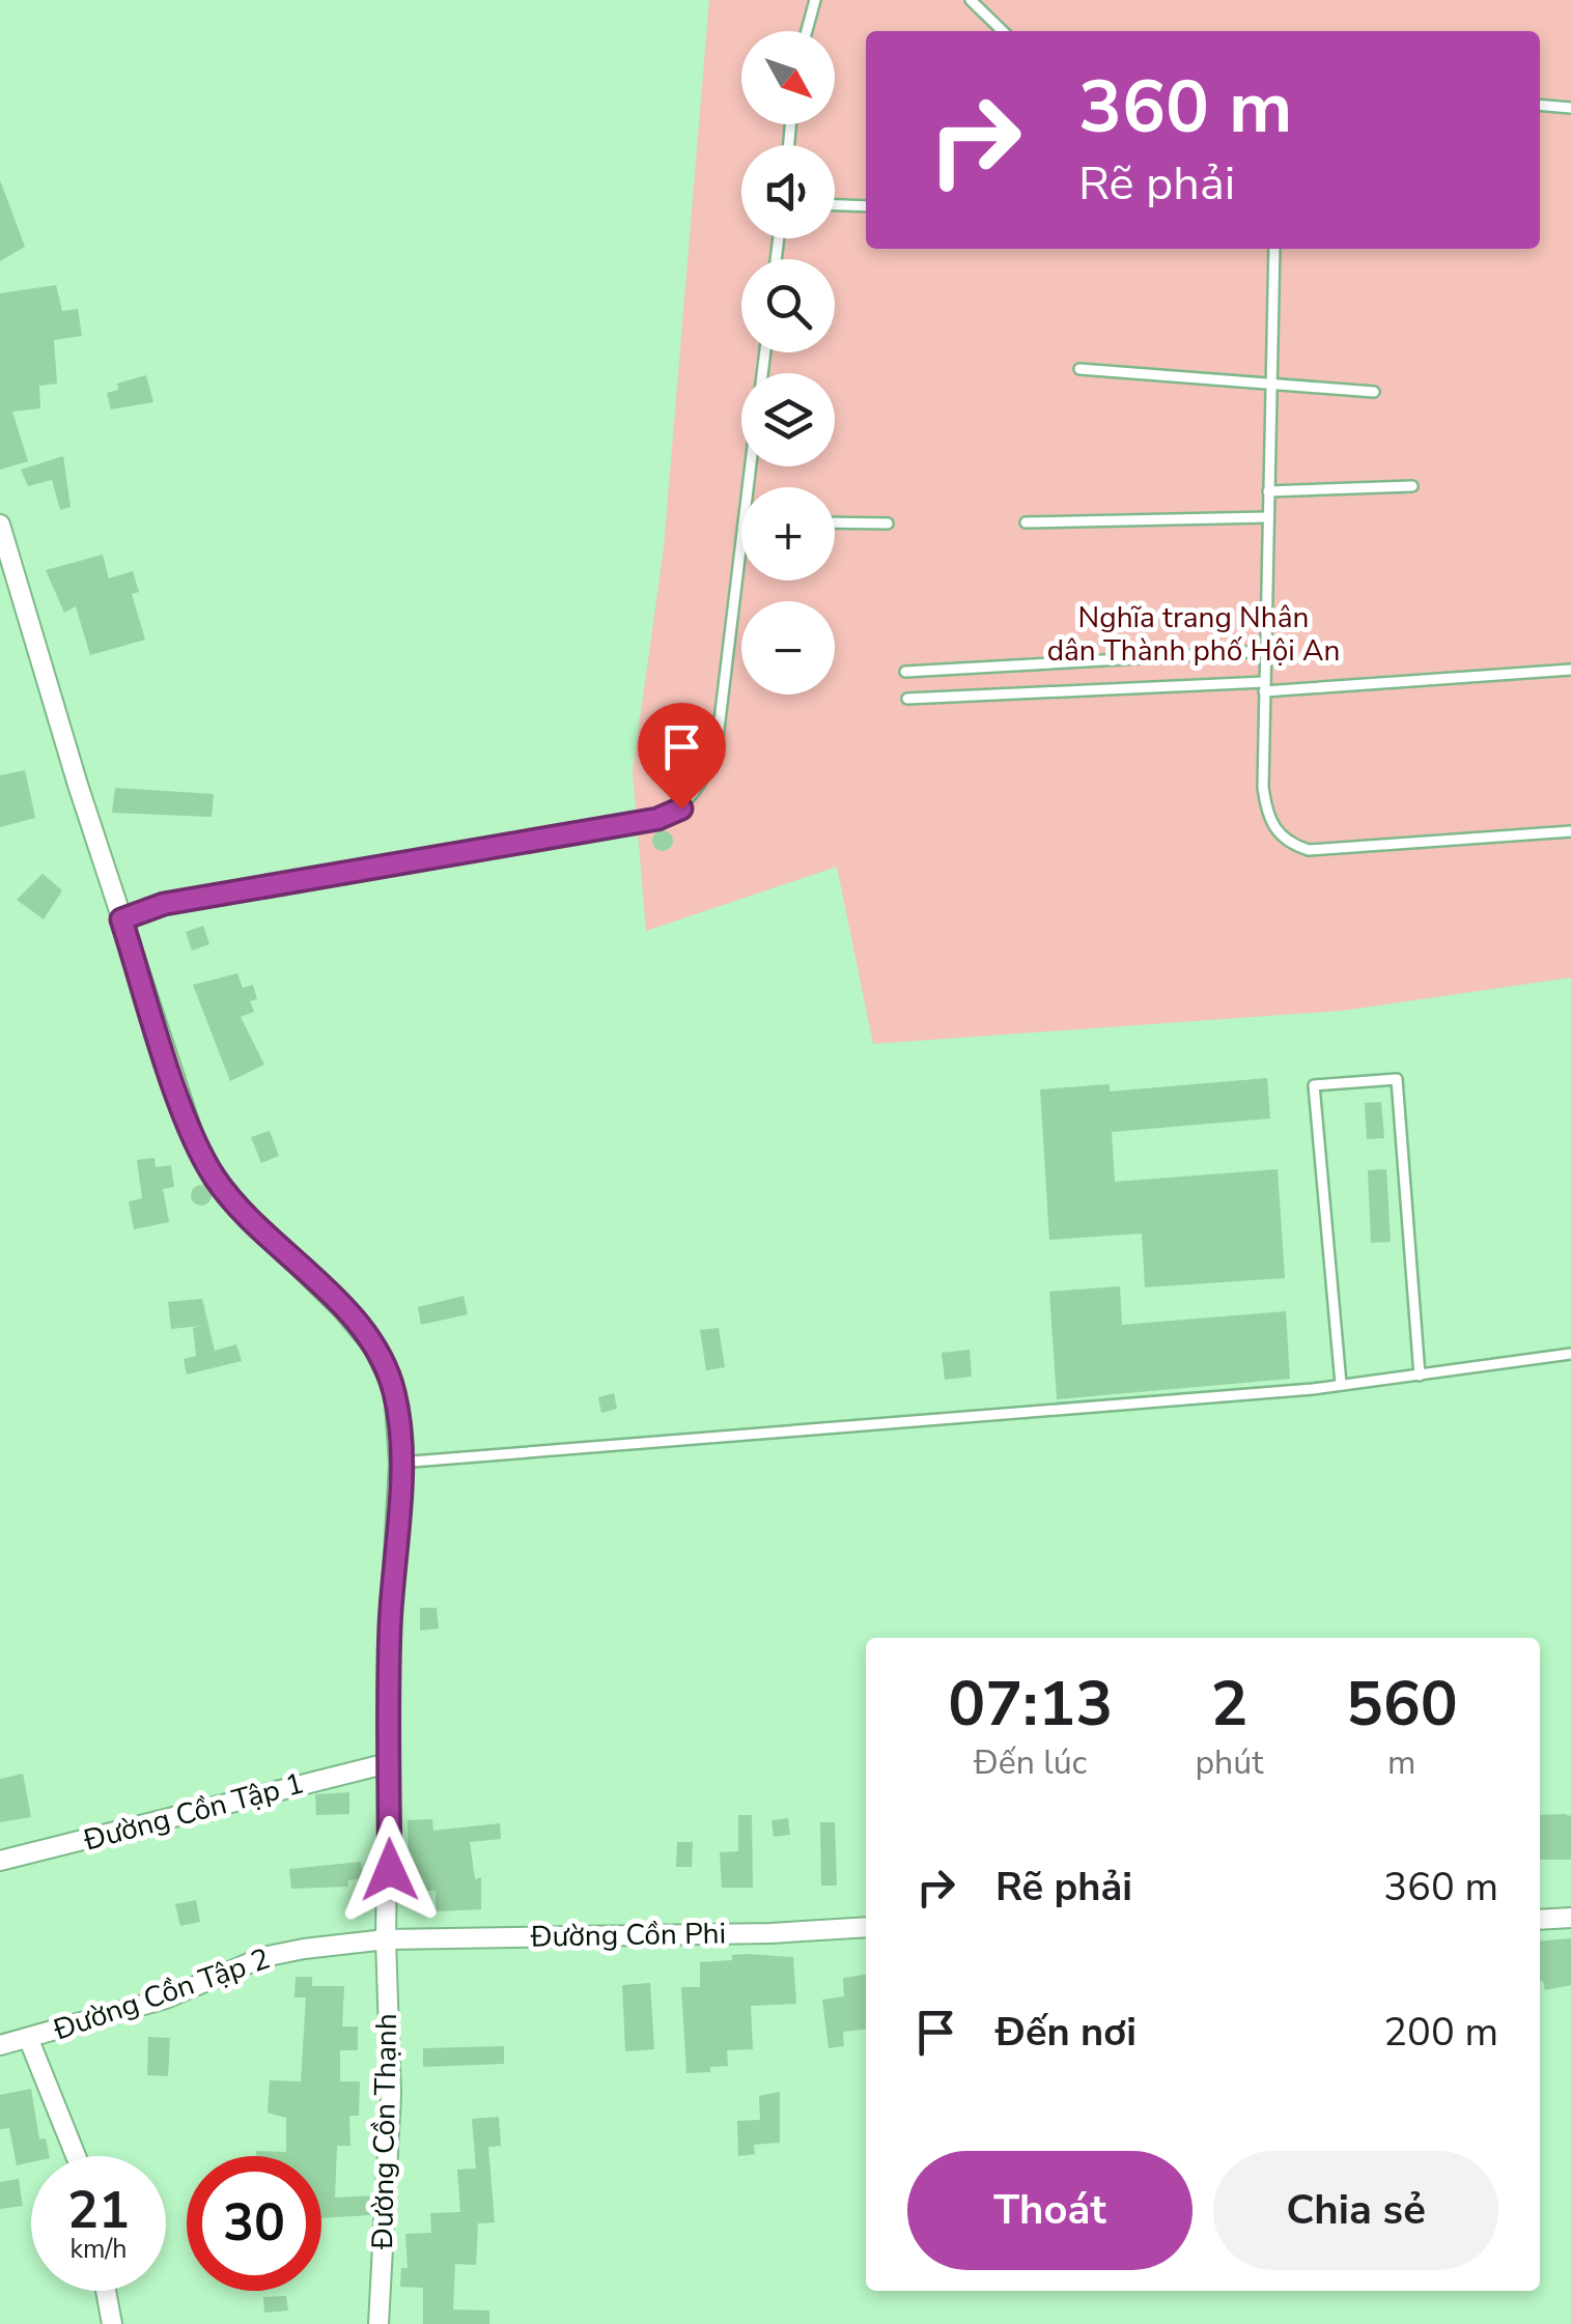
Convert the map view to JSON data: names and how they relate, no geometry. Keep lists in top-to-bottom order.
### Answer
{
  "streets": {
    "street": [
      "Đường Cồn Tập 1",
      "Đường Cồn Phi",
      "Đường Cồn Tập 2",
      "Đường Cồn Thạnh"
    ]
  },
  "crossings": [
    ["Đường Cồn Tập 1", "Đường Cồn Thạnh"],
    ["Đường Cồn Phi", "Đường Cồn Tập 2"],
    ["Đường Cồn Phi", "Đường Cồn Thạnh"],
    ["Đường Cồn Tập 2", "Đường Cồn Thạnh"]
  ],
  "parks": ["Nghĩa trang Nhân dân Thành phố Hội An"],
  "north": "bottom right",
  "page": {
    "map_buttons": ["+", "−"],
    "turn": ["360 m", "Rẽ phải"],
    "eta": [
      "07:13",
      "Đến lúc",
      "2",
      "phút",
      "560",
      "m"
    ],
    "list": [
      {
        "name": "Rẽ phải",
        "value": "360 m"
      },
      {
        "name": "Đến nơi",
        "value": "200 m"
      }
    ],
    "buttons": ["Thoát", "Chia sẻ"],
    "speed": "21 km/h",
    "limit": "30"
  }
}
